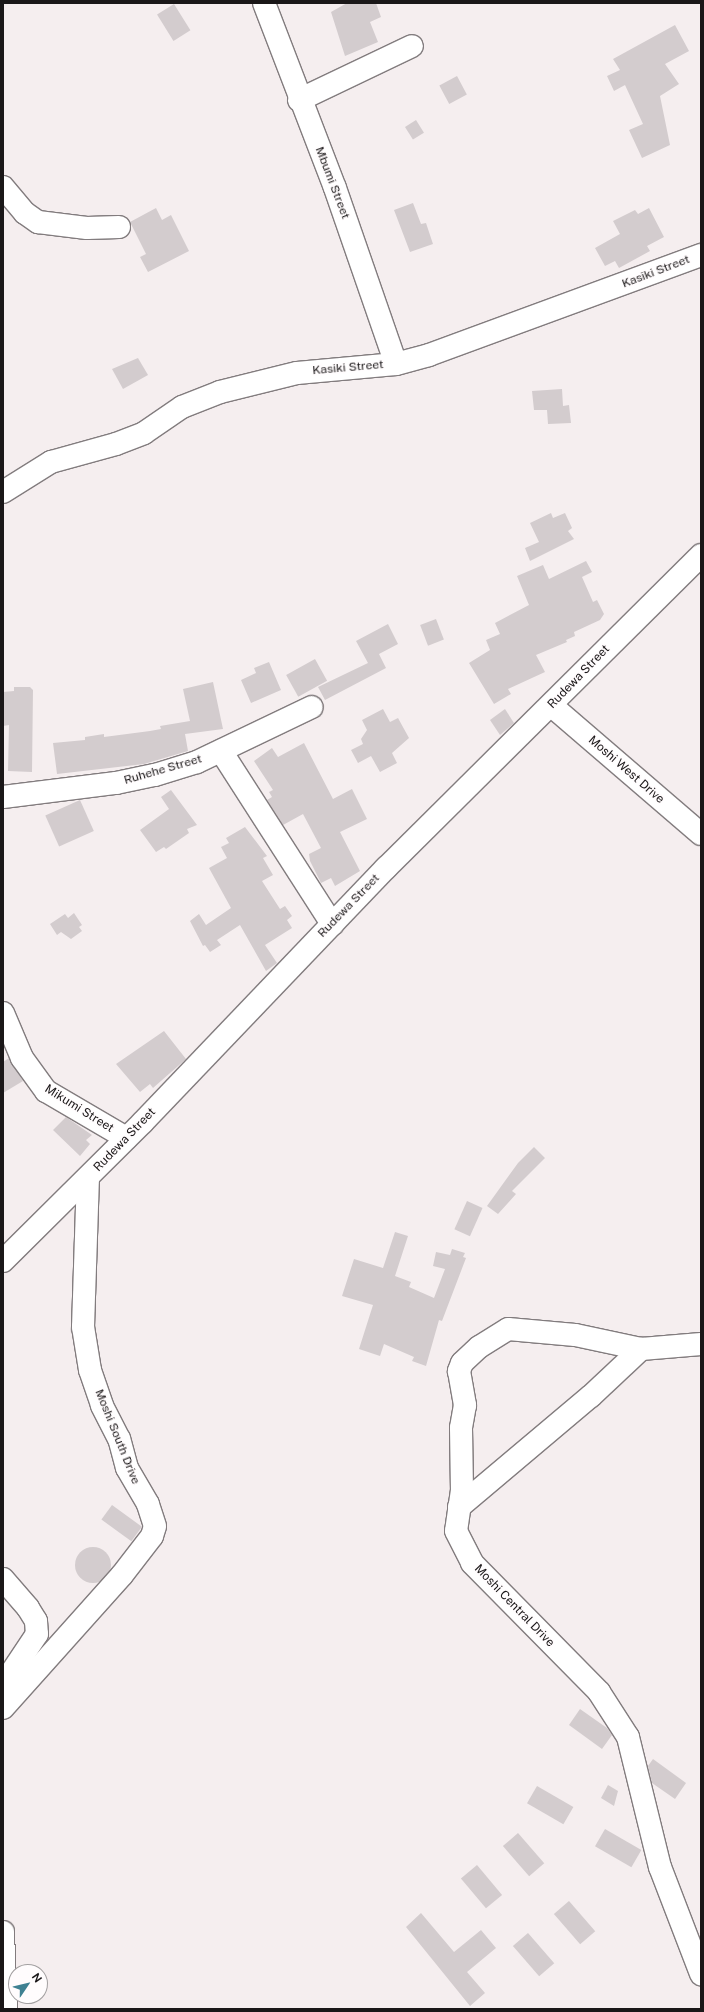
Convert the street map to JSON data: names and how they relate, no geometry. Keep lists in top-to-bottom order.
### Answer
{
  "streets": {
    "street": [
      "Mbumi Street",
      "Kasiki Street",
      "Rudewa Street",
      "Ruhehe Street",
      "Moshi West Drive",
      "Mikumi Street",
      "Moshi South Drive",
      "Moshi Central Drive"
    ]
  },
  "crossings": [
    ["Mbumi Street", "Kasiki Street"],
    ["Rudewa Street", "Moshi West Drive"],
    ["Rudewa Street", "Mikumi Street"],
    ["Rudewa Street", "Moshi South Drive"]
  ],
  "north": "top right"
}
